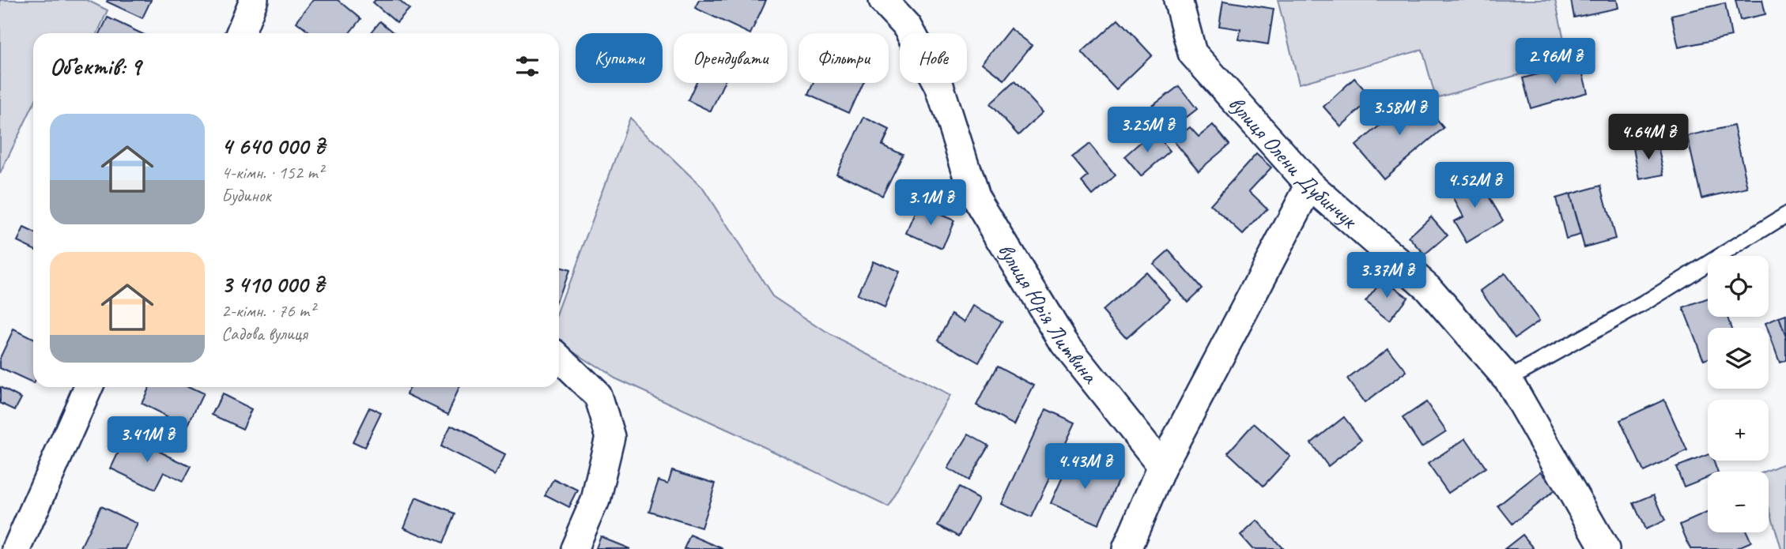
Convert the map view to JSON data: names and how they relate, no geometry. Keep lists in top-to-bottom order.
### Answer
{
  "streets": {
    "street": ["вулиця Олени Дубинчук", "вулиця Юрія Литвина"]
  },
  "page": {
    "chip": [
      "Купити",
      "Орендувати",
      "Фільтри",
      "Нове"
    ],
    "heading": "Об’єктів: 9",
    "price": [
      "2.96M ₴",
      "3.58M ₴",
      "3.25M ₴",
      "4.64M ₴",
      "4.52M ₴",
      "3.1M ₴",
      "3.37M ₴",
      "3.41M ₴",
      "4.43M ₴"
    ],
    "list": [
      {
        "name": "4 640 000 ₴",
        "note": "4-кімн. · 152 m² · Будинок"
      },
      {
        "name": "3 410 000 ₴",
        "note": "2-кімн. · 76 m² · Садова вулиця"
      }
    ],
    "map_buttons": ["+", "−"]
  }
}
